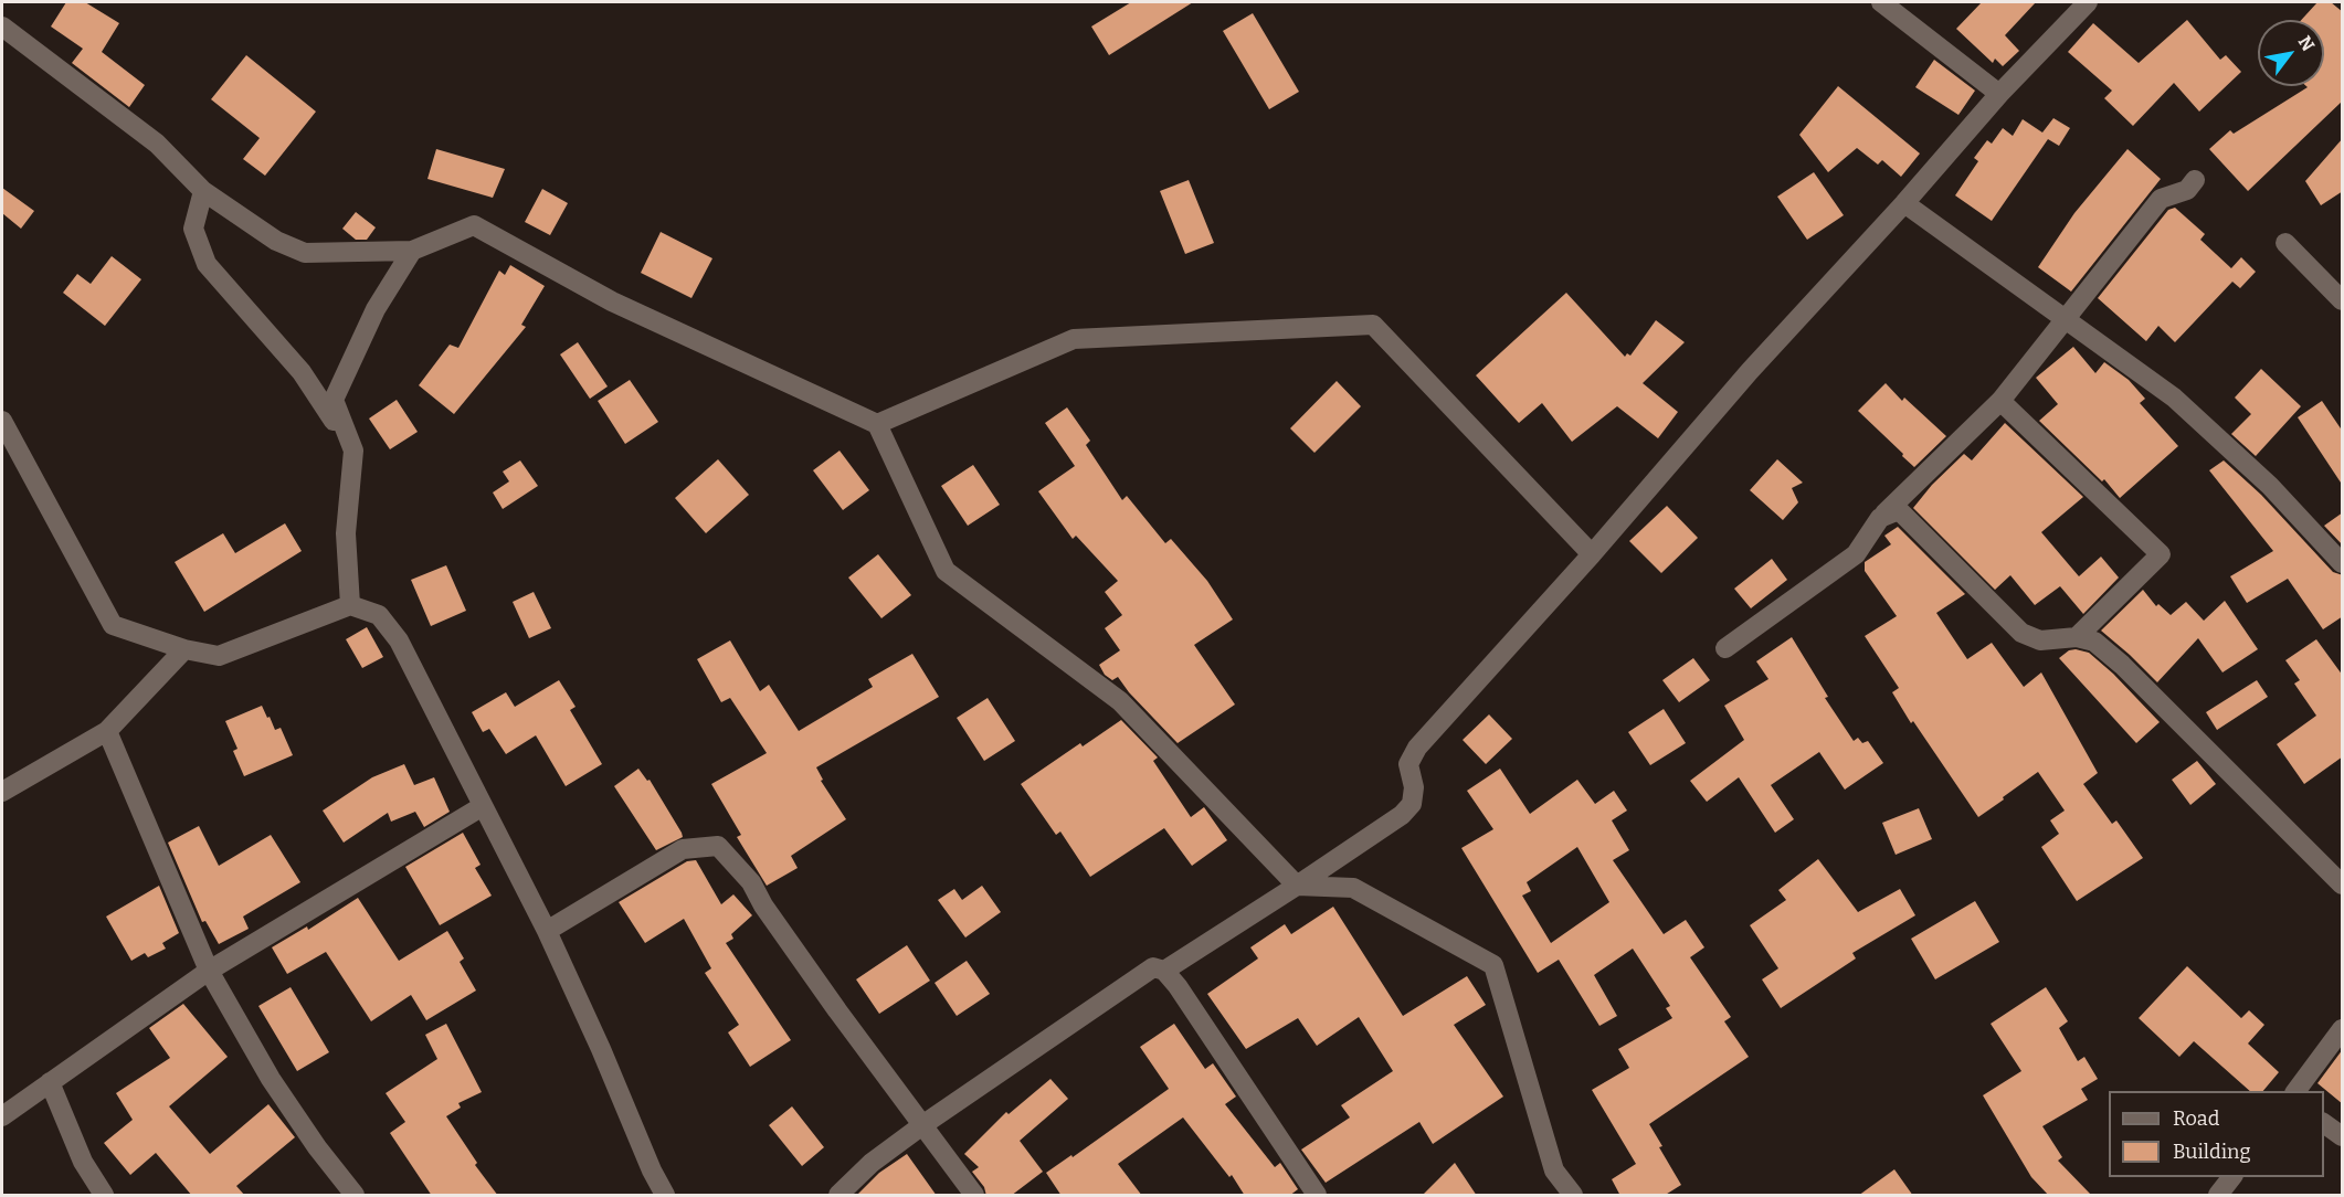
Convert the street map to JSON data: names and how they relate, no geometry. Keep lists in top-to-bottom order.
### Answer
{
  "legend": ["Road", "Building"],
  "north": "top right"
}
